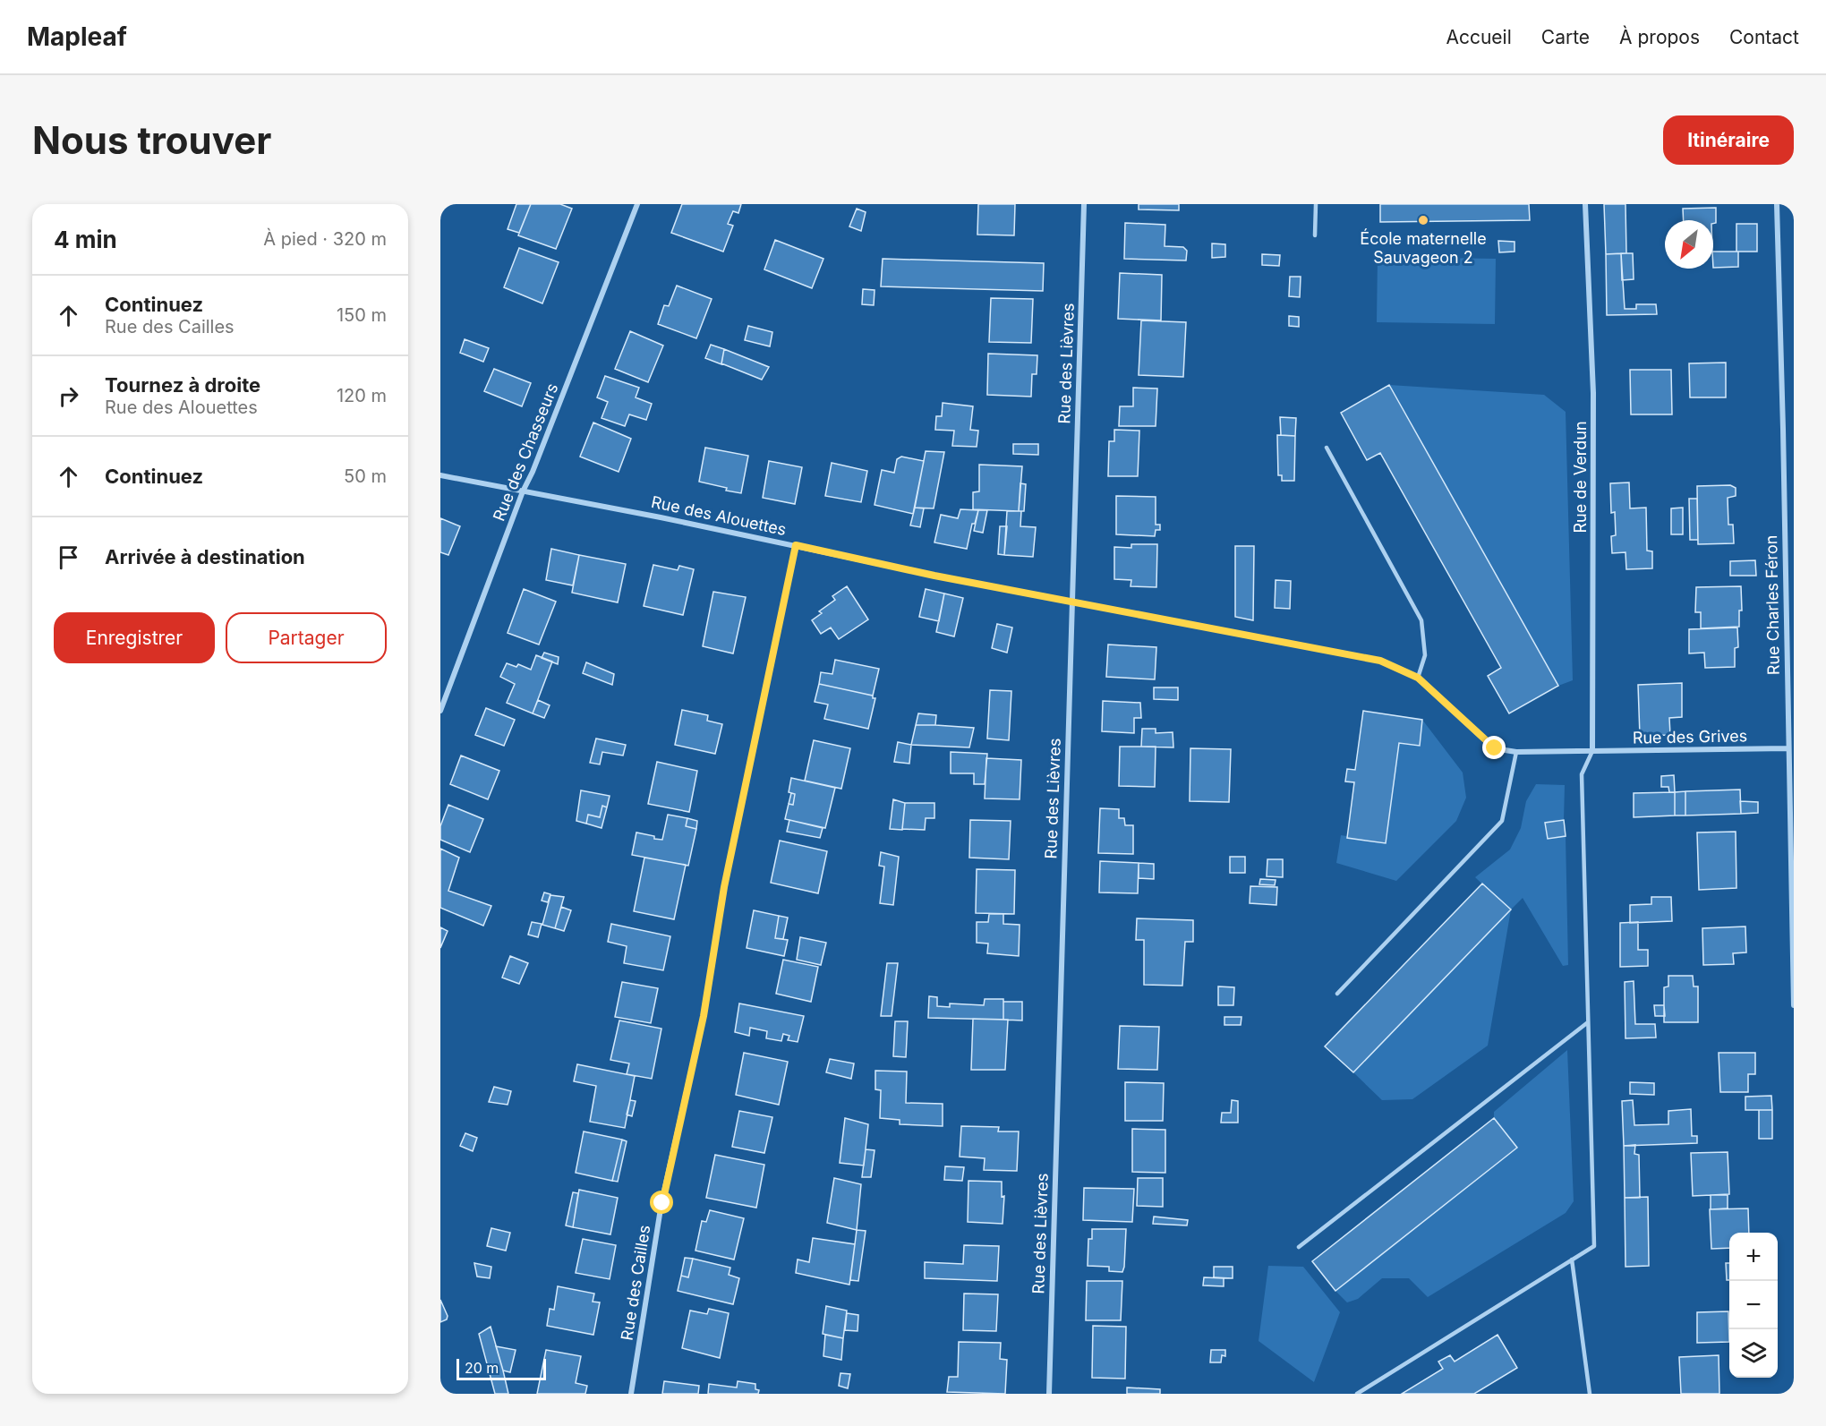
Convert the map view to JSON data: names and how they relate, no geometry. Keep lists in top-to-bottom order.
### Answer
{
  "streets": {
    "street": [
      "Rue des Lièvres",
      "Rue des Chasseurs",
      "Rue de Verdun",
      "Rue des Alouettes",
      "Rue Charles Féron",
      "Rue des Grives",
      "Rue des Cailles"
    ]
  },
  "crossings": [
    ["Rue des Lièvres", "Rue des Alouettes"],
    ["Rue des Chasseurs", "Rue des Alouettes"],
    ["Rue de Verdun", "Rue des Grives"],
    ["Rue des Alouettes", "Rue des Grives"],
    ["Rue des Alouettes", "Rue des Cailles"],
    ["Rue Charles Féron", "Rue des Grives"]
  ],
  "places": ["École maternelle Sauvageon 2"],
  "scale_bar": "20 m",
  "north": "bottom left",
  "page": {
    "header": "Mapleaf",
    "nav": [
      "Accueil",
      "Carte",
      "À propos",
      "Contact"
    ],
    "buttons": [
      "Itinéraire",
      ["Enregistrer", "Partager"]
    ],
    "title": "Nous trouver",
    "heading": ["4 min", "À pied · 320 m"],
    "list": [
      ["Continuez", "Rue des Cailles", "150 m"],
      ["Tournez à droite", "Rue des Alouettes", "120 m"],
      ["Continuez", "50 m"],
      "Arrivée à destination"
    ],
    "map_buttons": ["+", "−"],
    "scale": "20 m"
  }
}
